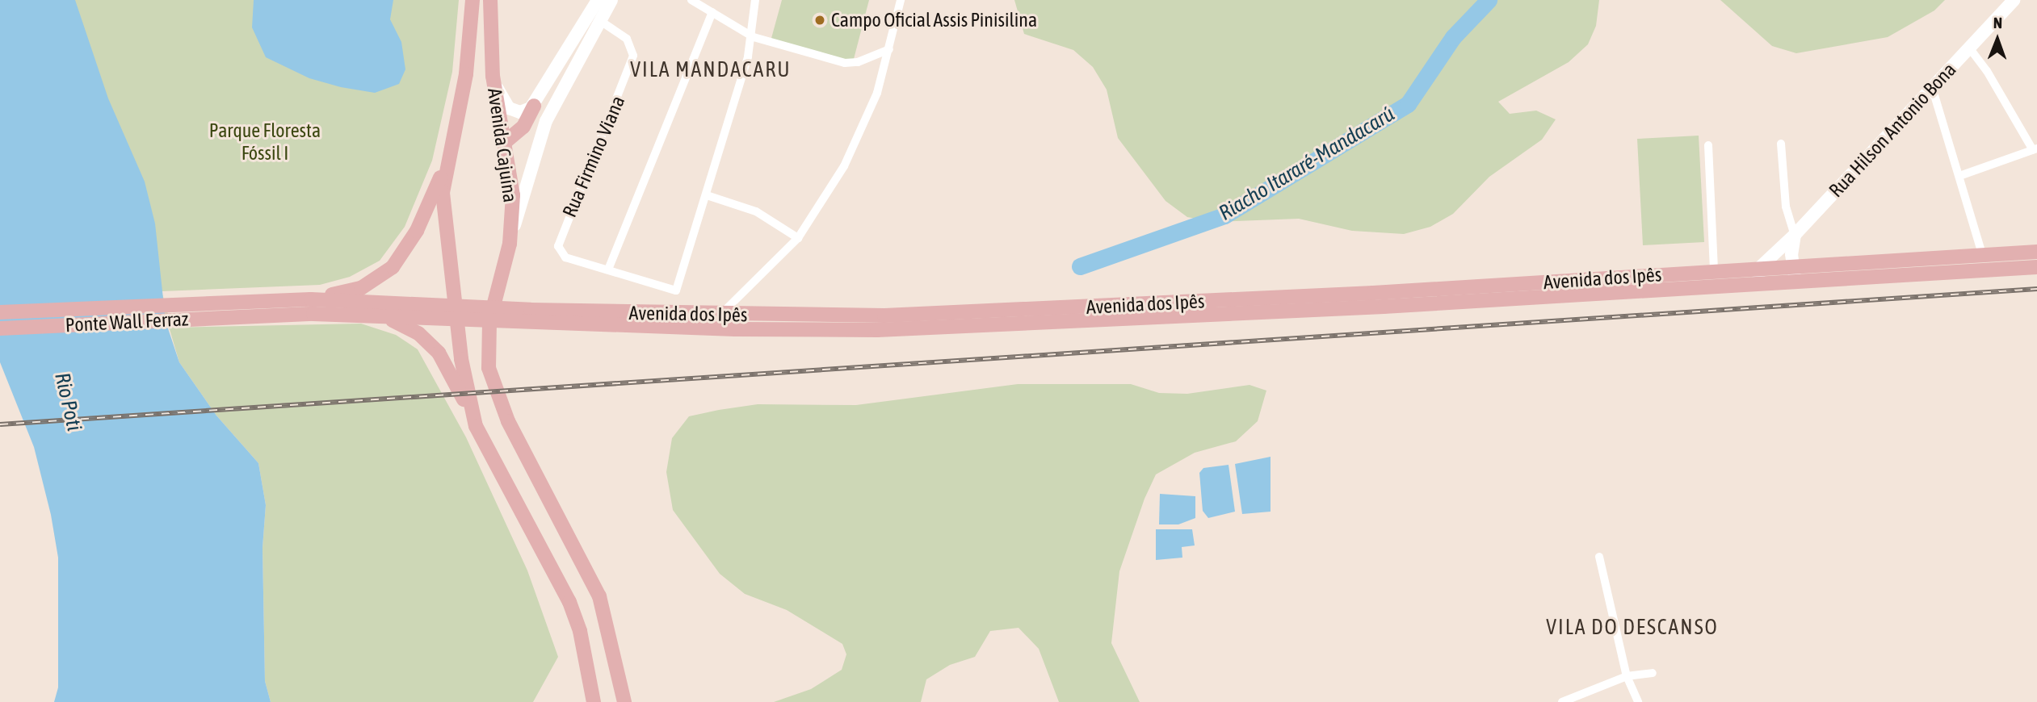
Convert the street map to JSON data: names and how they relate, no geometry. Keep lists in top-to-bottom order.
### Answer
{
  "streets": {
    "main road": [
      "Rua Hilson Antonio Bona",
      "Avenida Cajuína",
      "Avenida dos Ipês",
      "Ponte Wall Ferraz"
    ],
    "street": ["Rua Firmino Viana"]
  },
  "crossings": [
    ["Rua Hilson Antonio Bona", "Avenida dos Ipês"],
    ["Avenida Cajuína", "Avenida dos Ipês"],
    ["Avenida dos Ipês", "Ponte Wall Ferraz"]
  ],
  "districts": ["VILA MANDACARU", "VILA DO DESCANSO"],
  "water": ["Riacho Itararé-Mandacarú", "Rio Poti"],
  "parks": ["Parque Floresta Fóssil I"],
  "places": ["Campo Oficial Assis Pinisilina"],
  "north": "top"
}
